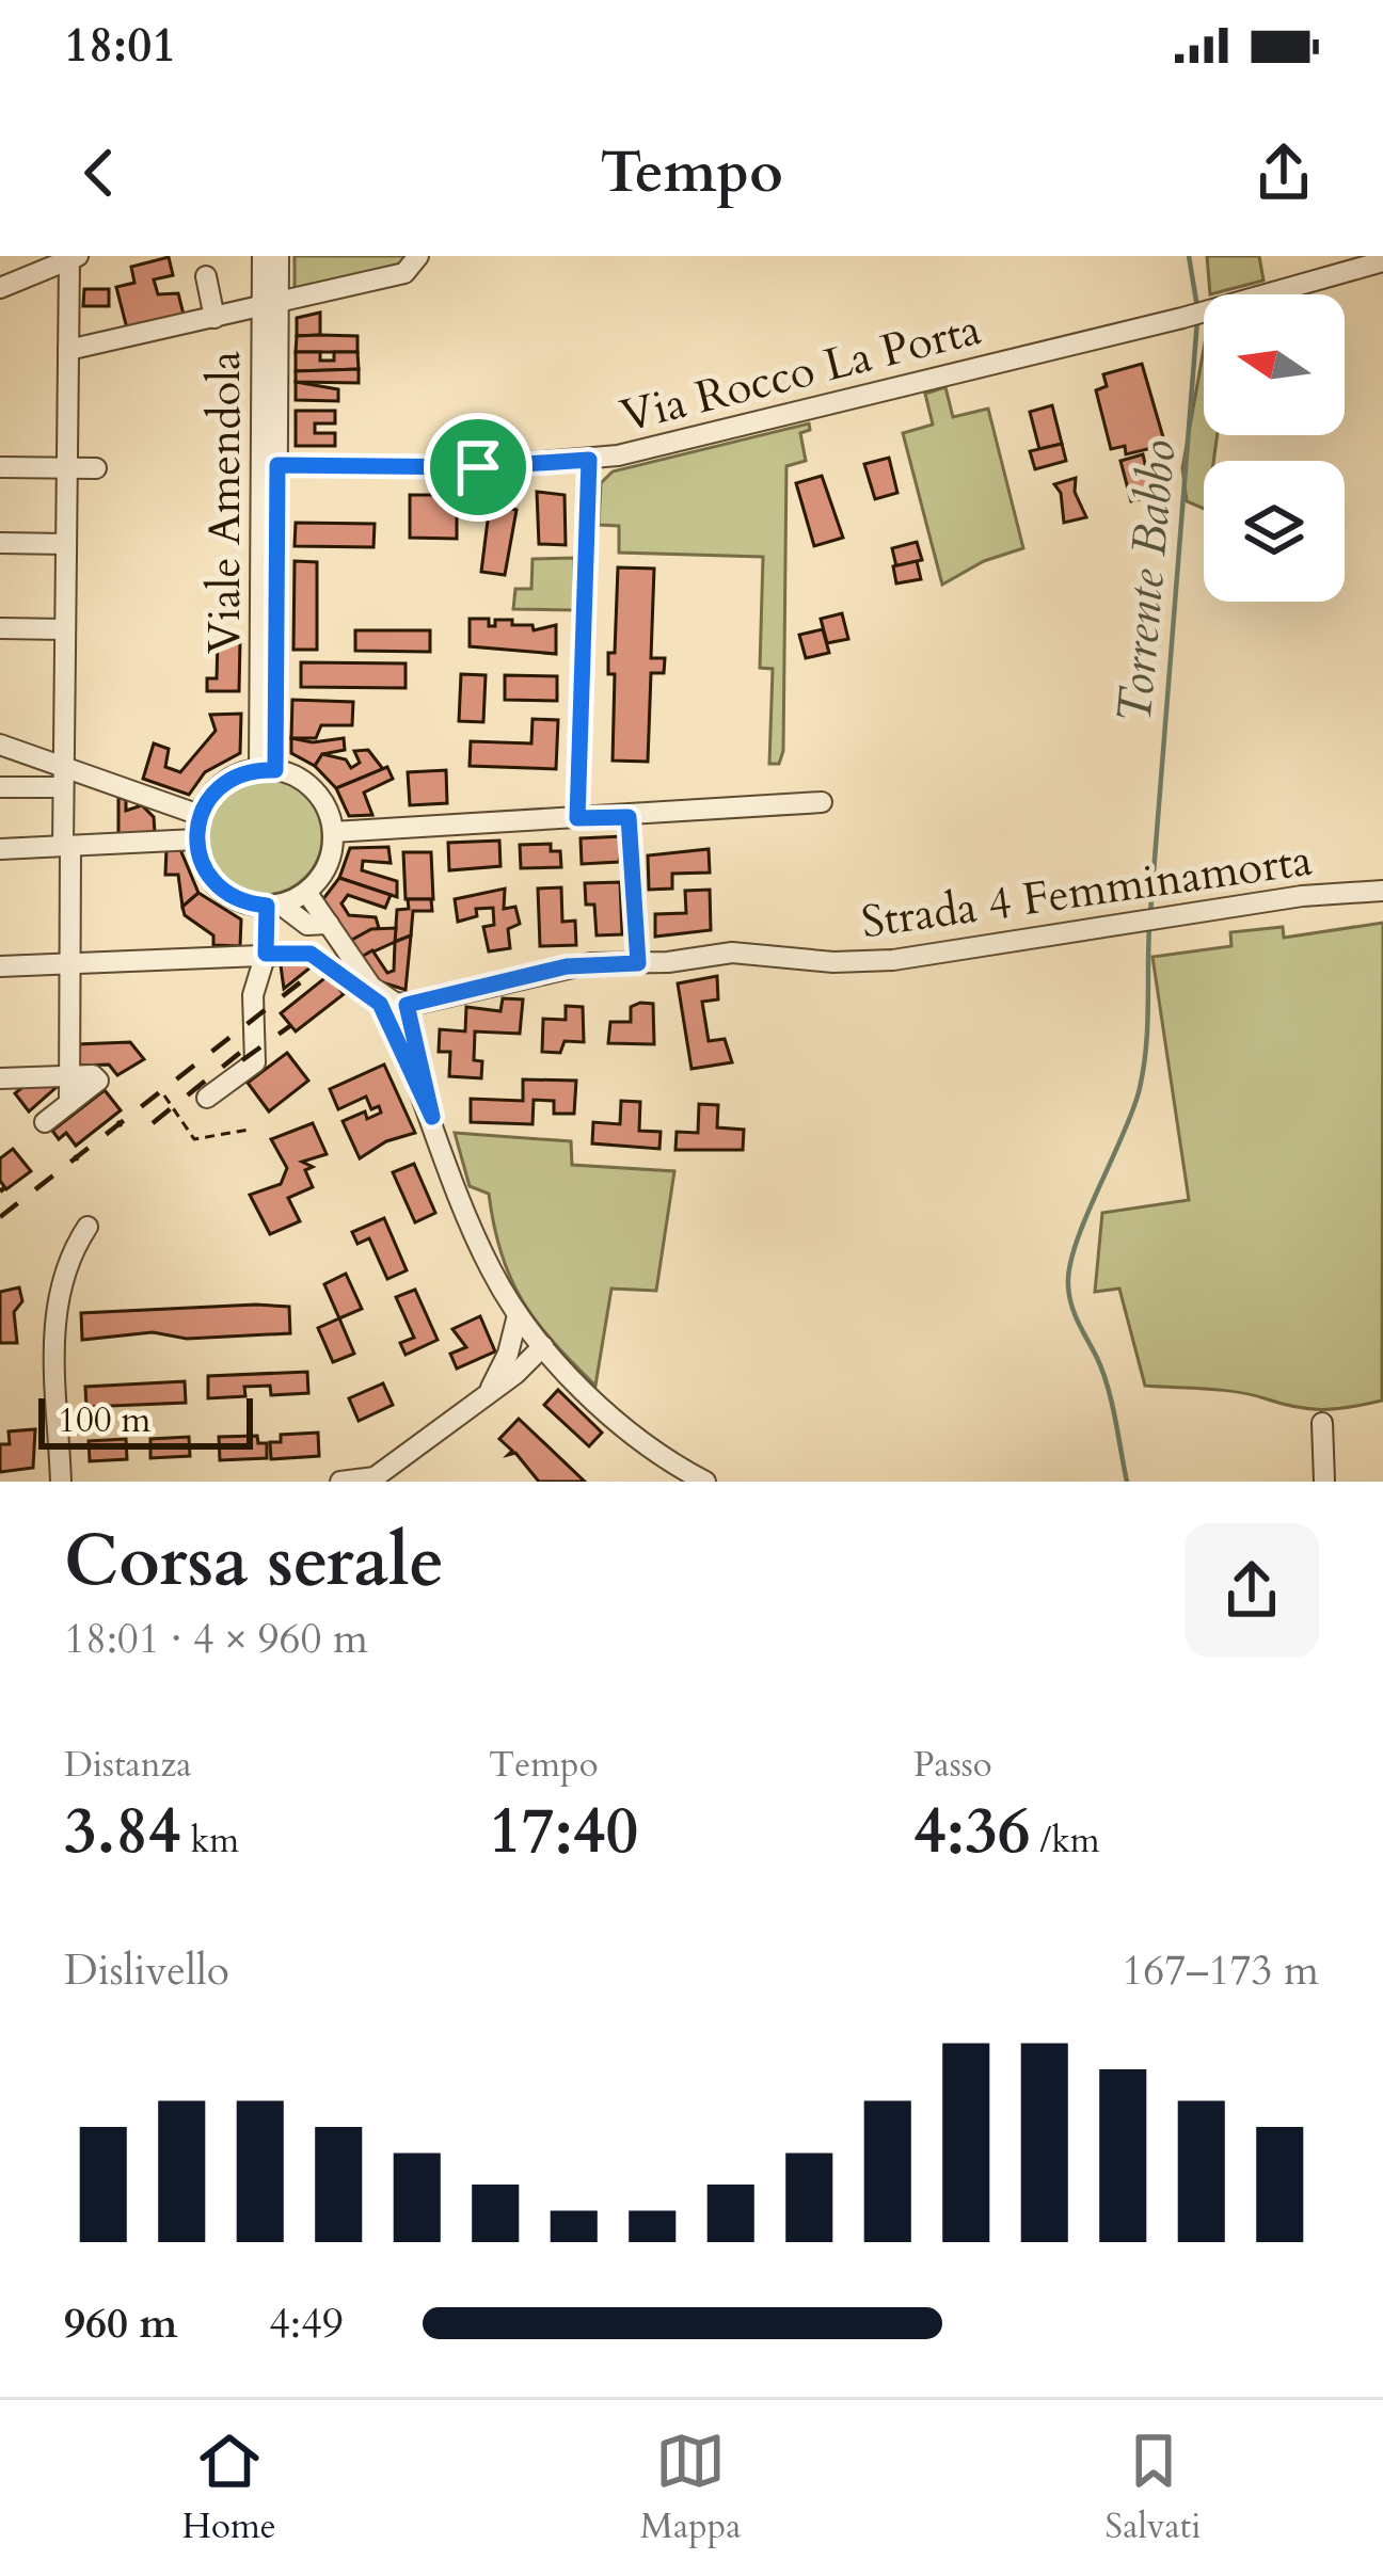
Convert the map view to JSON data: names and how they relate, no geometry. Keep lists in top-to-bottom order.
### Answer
{
  "streets": {
    "street": ["Via Rocco La Porta", "Viale Amendola", "Strada 4 Femminamorta"]
  },
  "crossings": [
    ["Via Rocco La Porta", "Viale Amendola"]
  ],
  "water": ["Torrente Babbo"],
  "scale_bar": "100 m",
  "north": "left",
  "page": {
    "status": "18:01",
    "header": "Tempo",
    "scale": "100 m",
    "heading": ["Corsa serale", "18:01 · 4 × 960 m"],
    "stats": [
      ["Distanza", "3.84 km"],
      ["Tempo", "17:40"],
      ["Passo", "4:36 /km"]
    ],
    "chart": ["Dislivello", "167–173 m"],
    "list": [
      {
        "name": "960 m",
        "note": "4:49"
      }
    ],
    "tabs": ["Home", "Mappa", "Salvati"]
  }
}
